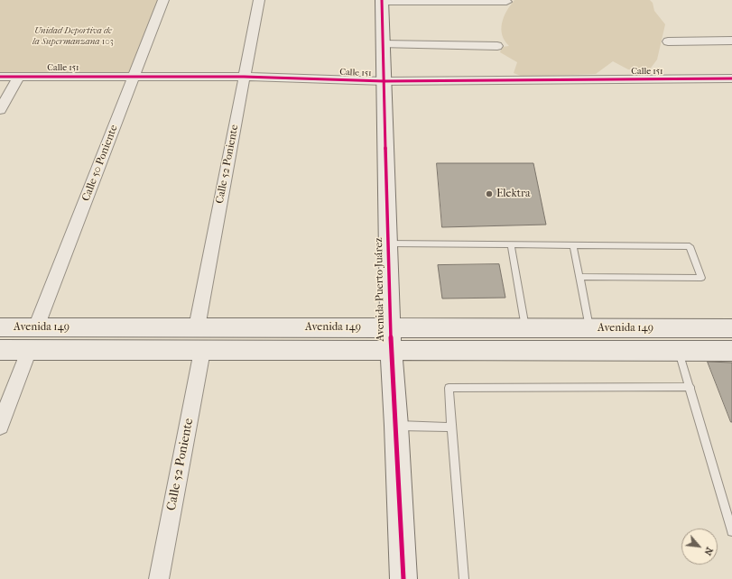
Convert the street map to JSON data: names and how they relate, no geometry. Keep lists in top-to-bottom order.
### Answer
{
  "streets": {
    "main road": ["Avenida Puerto Juárez", "Avenida 149"],
    "street": ["Calle 151", "Calle 50 Poniente", "Calle 52 Poniente"]
  },
  "crossings": [
    ["Calle 151", "Calle 50 Poniente"],
    ["Calle 151", "Calle 52 Poniente"],
    ["Calle 151", "Avenida Puerto Juárez"],
    ["Calle 50 Poniente", "Avenida 149"],
    ["Calle 52 Poniente", "Avenida 149"],
    ["Avenida Puerto Juárez", "Avenida 149"]
  ],
  "parks": ["Unidad Deportiva de la Supermanzana 103"],
  "places": ["Elektra"],
  "north": "bottom right"
}
